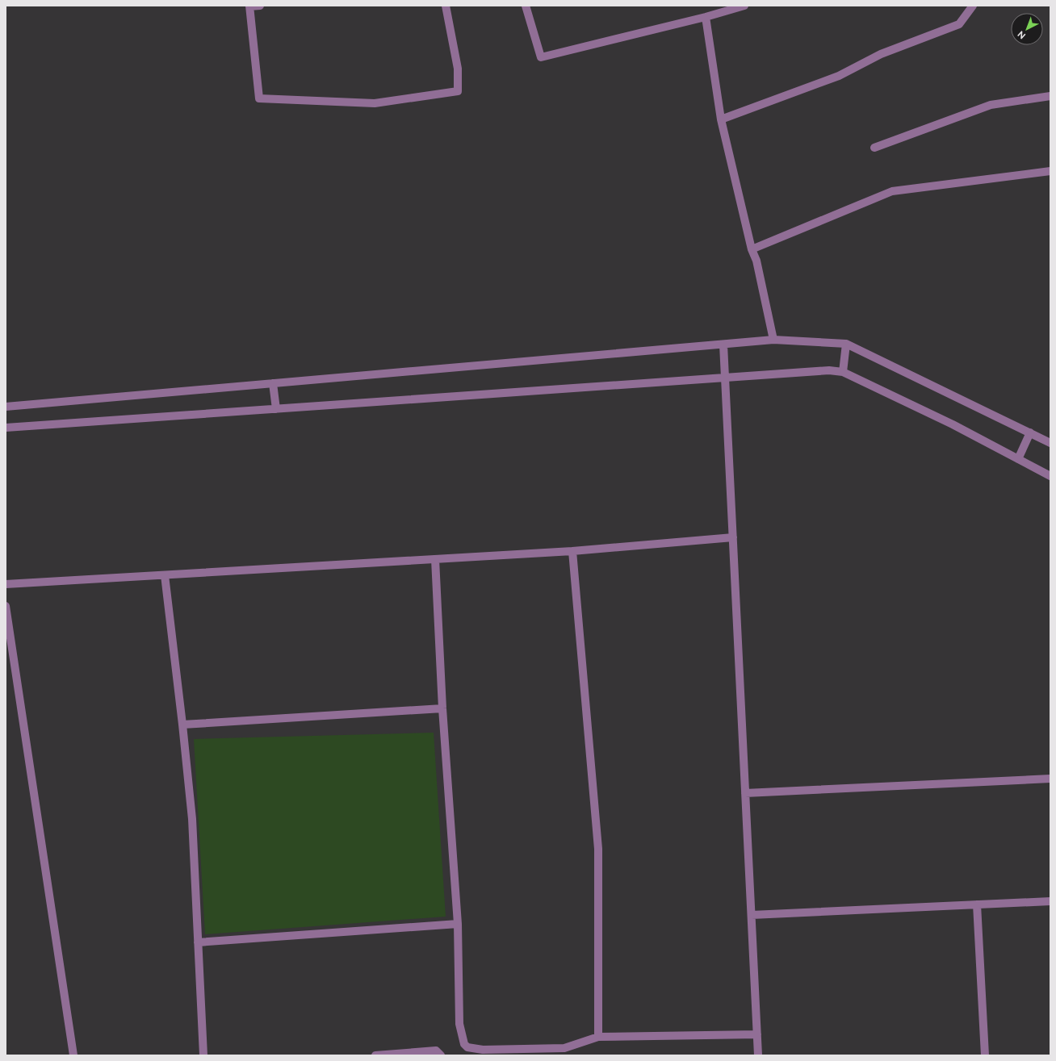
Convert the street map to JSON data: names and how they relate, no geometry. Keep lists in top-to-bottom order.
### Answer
{
  "north": "bottom left"
}
